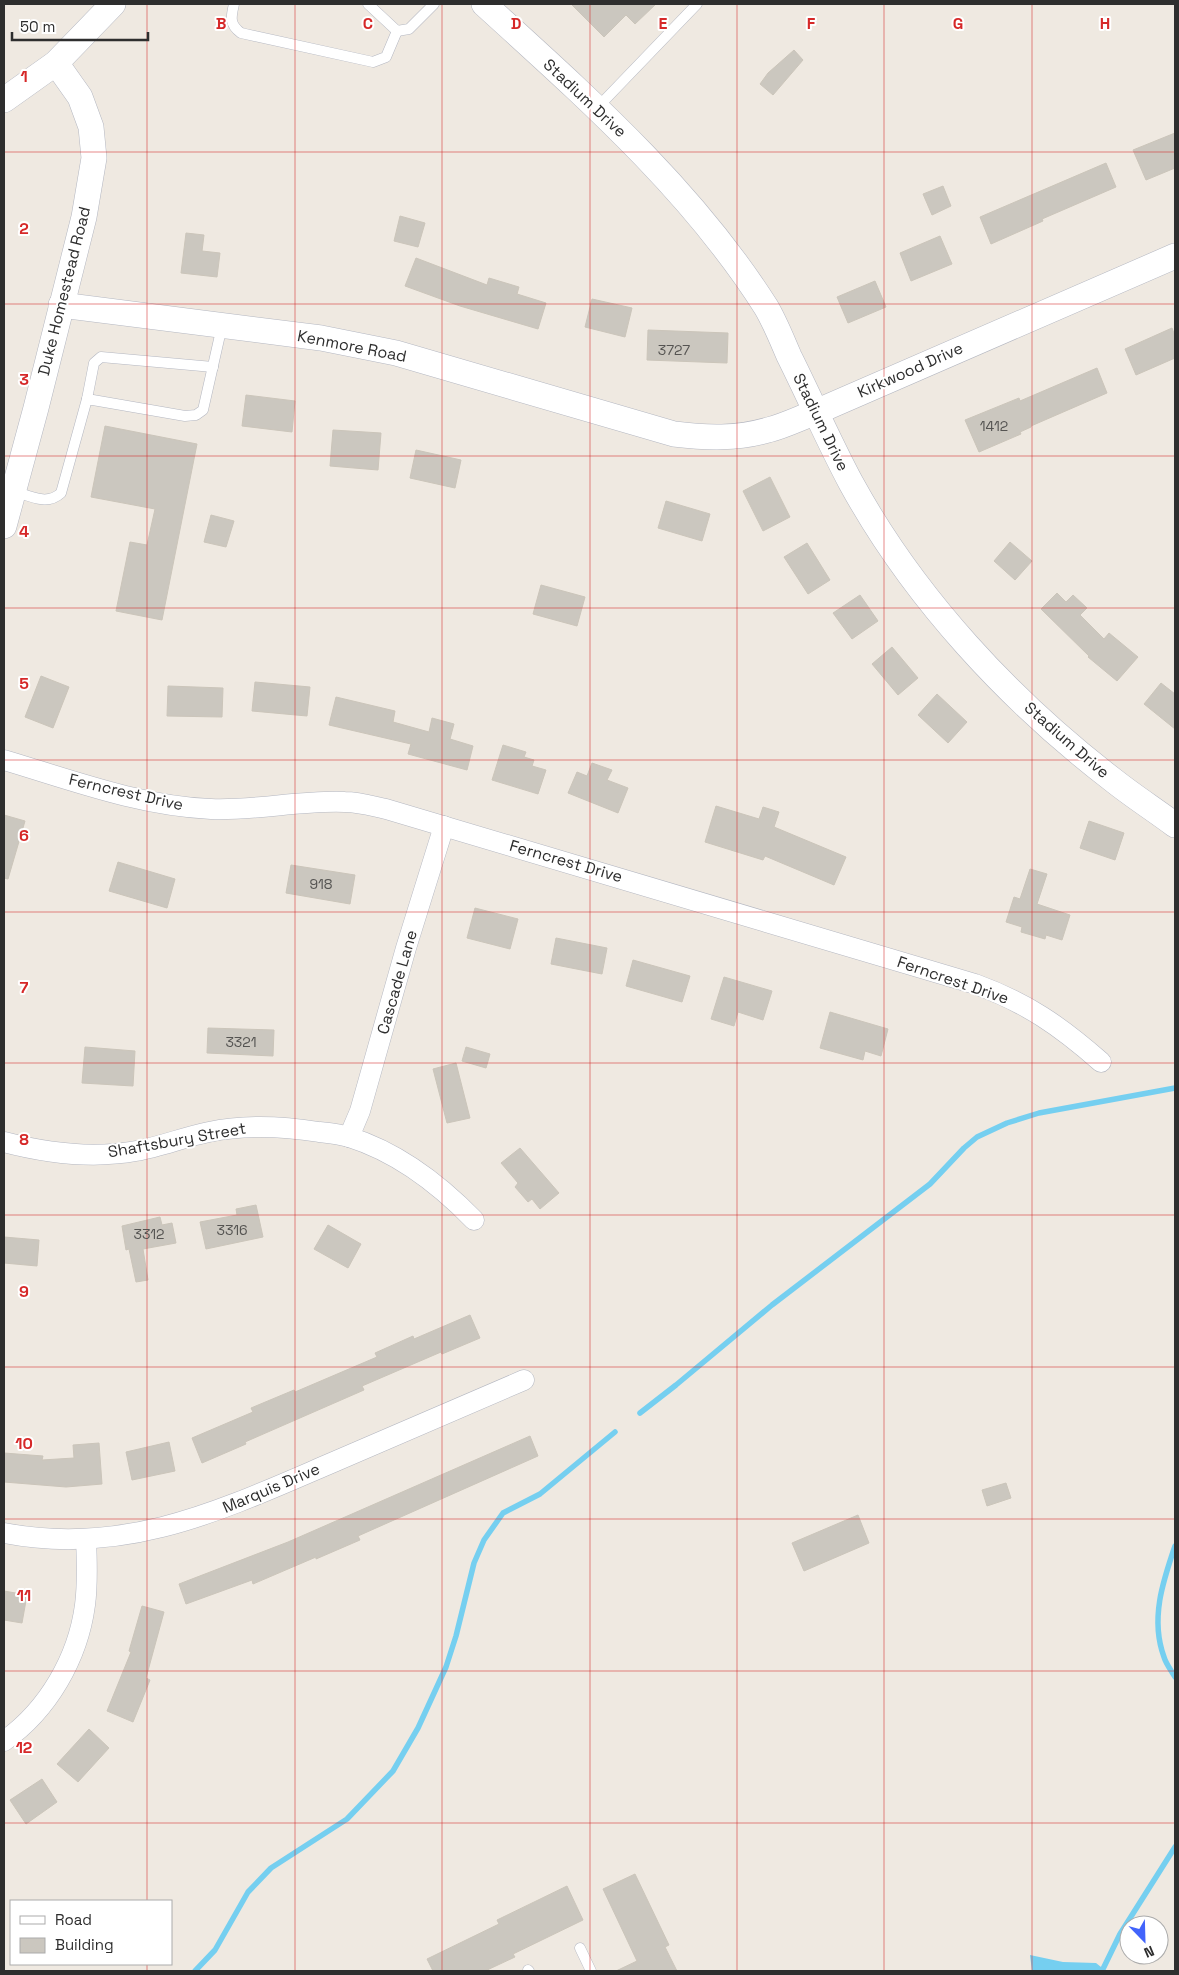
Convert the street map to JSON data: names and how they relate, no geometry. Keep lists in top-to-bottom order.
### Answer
{
  "streets": {
    "street": [
      "Stadium Drive",
      "Duke Homestead Road",
      "Kenmore Road",
      "Kirkwood Drive",
      "Ferncrest Drive",
      "Cascade Lane",
      "Shaftsbury Street",
      "Marquis Drive"
    ]
  },
  "crossings": [
    ["Stadium Drive", "Kirkwood Drive"],
    ["Duke Homestead Road", "Kenmore Road"],
    ["Kenmore Road", "Kirkwood Drive"],
    ["Ferncrest Drive", "Cascade Lane"],
    ["Cascade Lane", "Shaftsbury Street"]
  ],
  "house_numbers": [
    "3727",
    "1412",
    "918",
    "3321",
    "3316",
    "3312"
  ],
  "legend": ["Road", "Building"],
  "scale_bar": "50 m",
  "north": "bottom right",
  "grid": {
    "columns": [
      "B",
      "C",
      "D",
      "E",
      "F",
      "G",
      "H"
    ],
    "rows": [
      "1",
      "2",
      "3",
      "4",
      "5",
      "6",
      "7",
      "8",
      "9",
      "10",
      "11",
      "12"
    ]
  }
}
